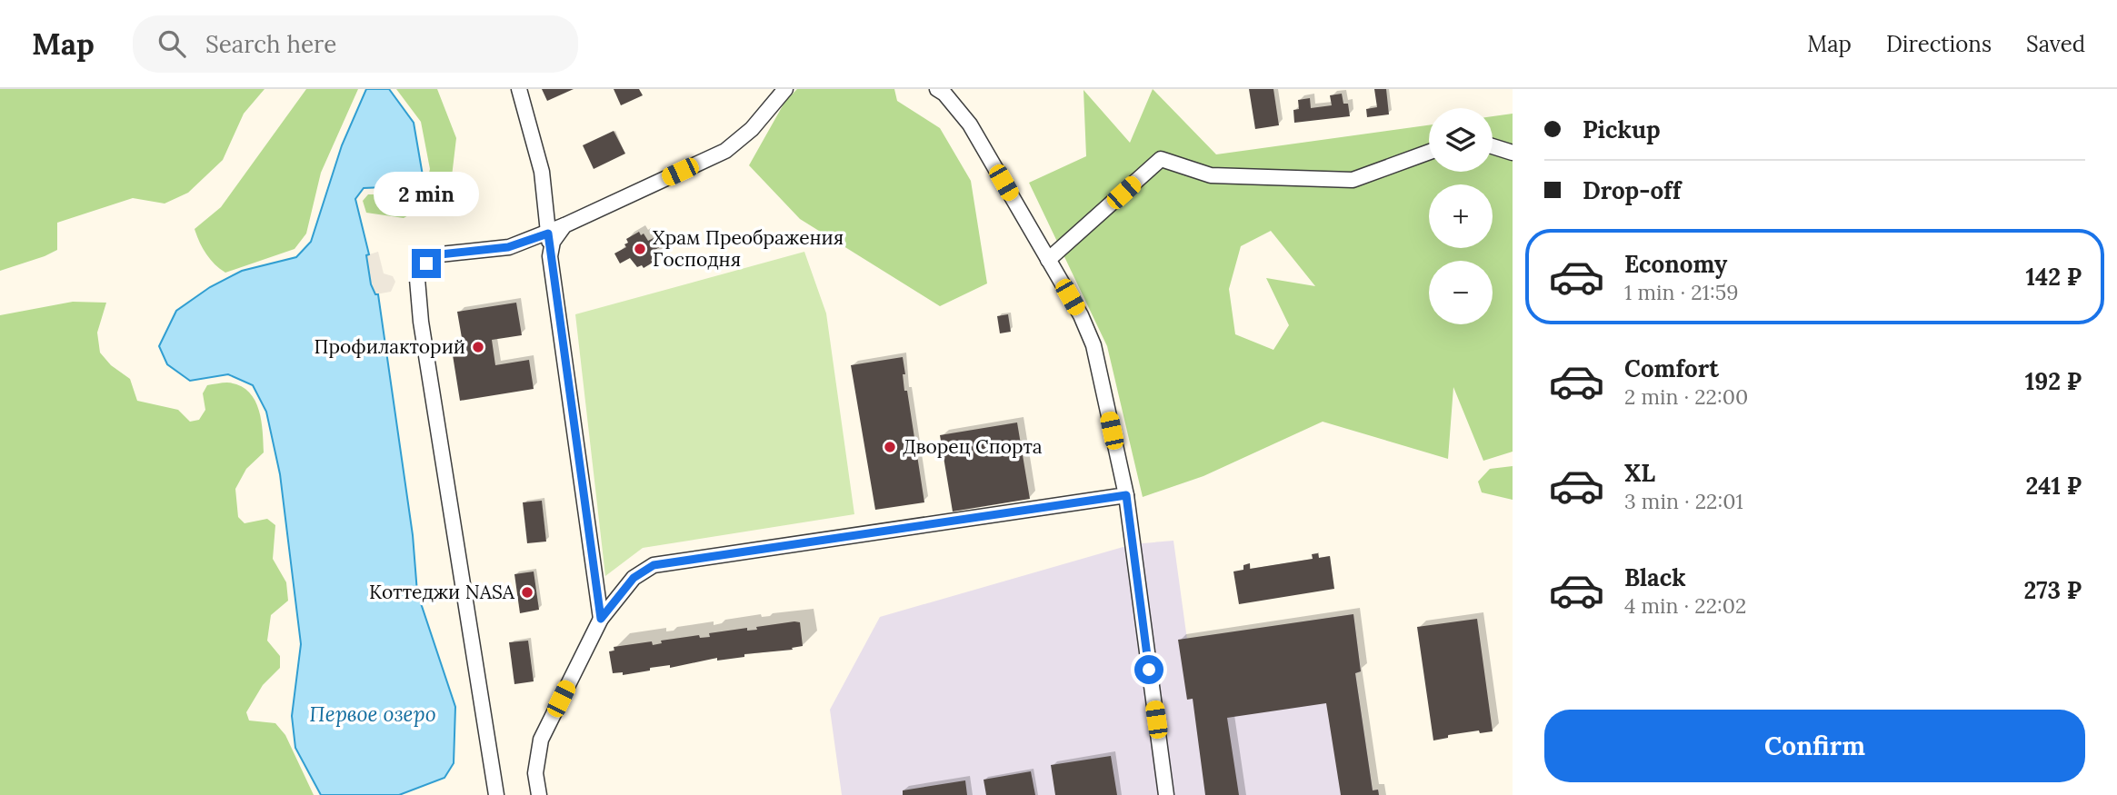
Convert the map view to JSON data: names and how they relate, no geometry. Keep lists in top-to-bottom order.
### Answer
{
  "water": ["Первое озеро"],
  "places": [
    "Храм Преображения Господня",
    "Профилакторий",
    "Дворец Спорта",
    "Коттеджи NASA"
  ],
  "page": {
    "header": "Map",
    "search": "Search here",
    "nav": ["Map", "Directions", "Saved"],
    "banner": ["Pickup", "Drop-off"],
    "map_buttons": ["+", "−"],
    "bubble": "2 min",
    "list": [
      {
        "name": "Economy",
        "note": "1 min · 21:59",
        "value": "142 ₽"
      },
      {
        "name": "Comfort",
        "note": "2 min · 22:00",
        "value": "192 ₽"
      },
      {
        "name": "XL",
        "note": "3 min · 22:01",
        "value": "241 ₽"
      },
      {
        "name": "Black",
        "note": "4 min · 22:02",
        "value": "273 ₽"
      }
    ],
    "buttons": "Confirm"
  }
}
